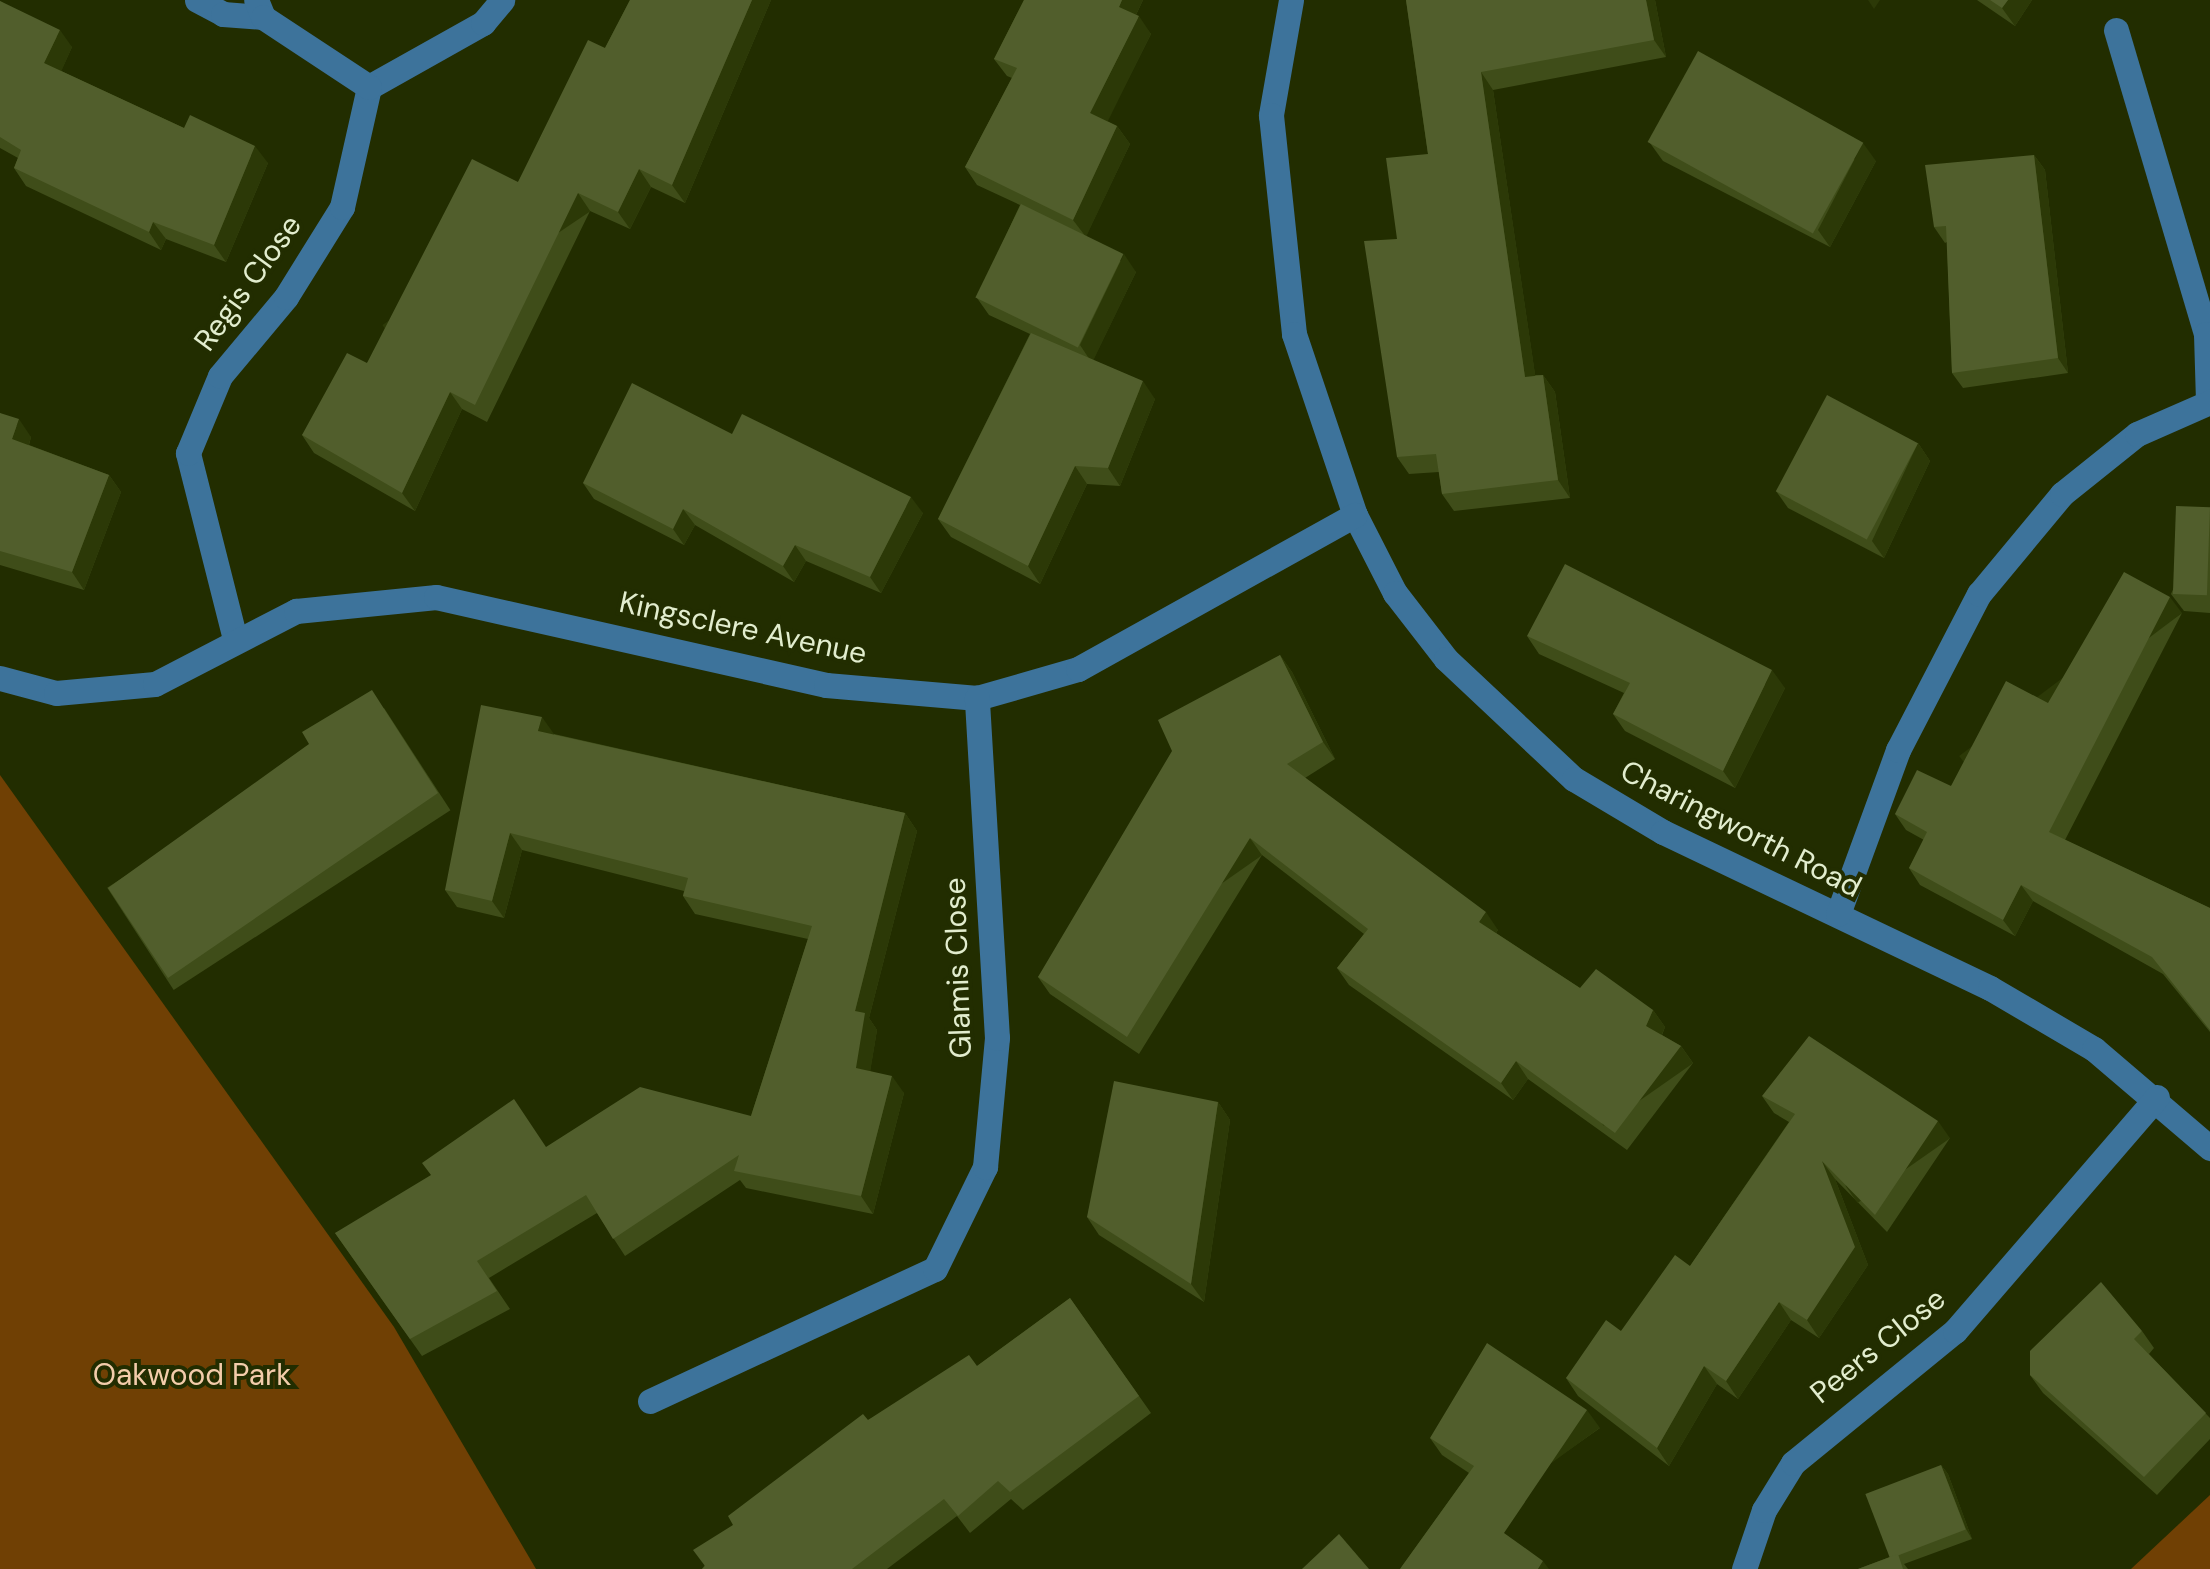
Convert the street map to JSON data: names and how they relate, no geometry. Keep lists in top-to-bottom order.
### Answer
{
  "streets": {
    "street": [
      "Regis Close",
      "Kingsclere Avenue",
      "Charingworth Road",
      "Glamis Close",
      "Peers Close"
    ]
  },
  "crossings": [
    ["Regis Close", "Kingsclere Avenue"],
    ["Kingsclere Avenue", "Charingworth Road"],
    ["Kingsclere Avenue", "Glamis Close"],
    ["Charingworth Road", "Peers Close"]
  ],
  "parks": ["Oakwood Park"]
}
